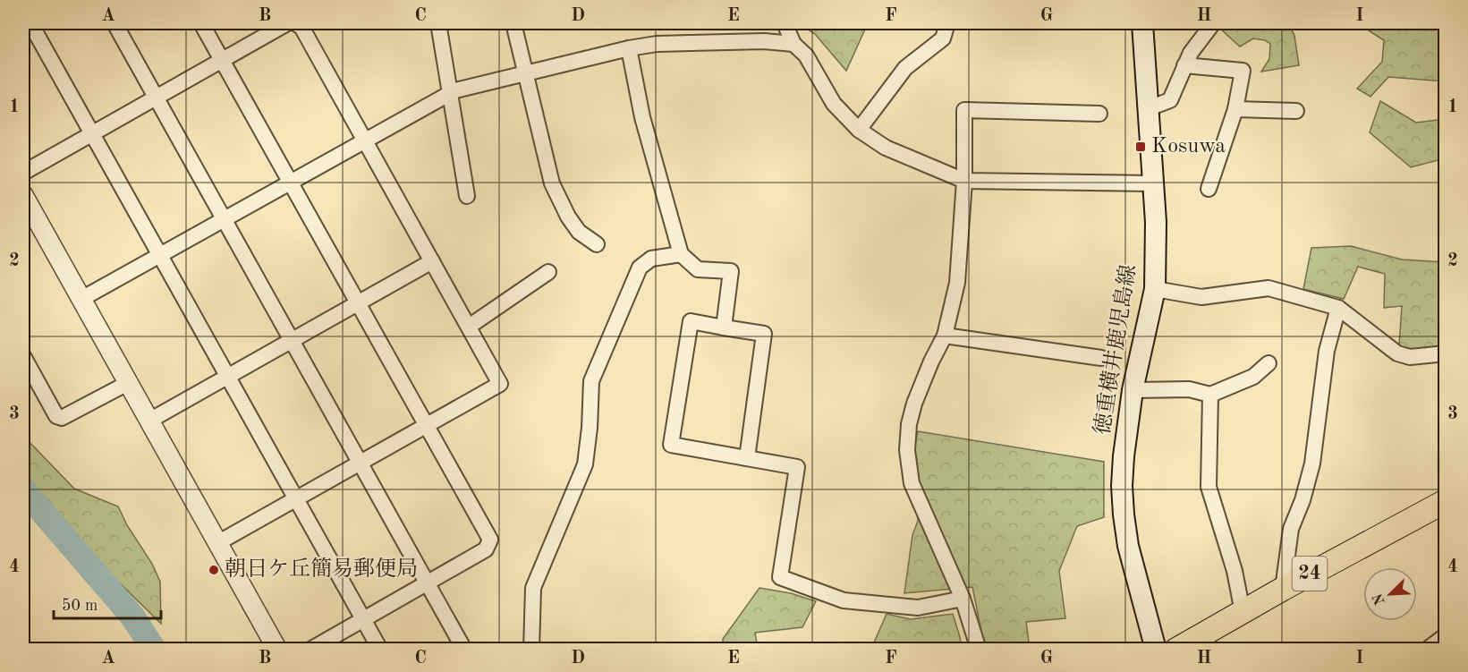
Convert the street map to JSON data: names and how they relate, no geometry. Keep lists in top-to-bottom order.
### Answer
{
  "streets": {
    "main road": ["徳重横井鹿児島線", "24"]
  },
  "places": {
    "transit": ["Kosuwa"],
    "other": ["朝日ケ丘簡易郵便局"]
  },
  "scale_bar": "50 m",
  "north": "bottom left",
  "grid": {
    "columns": [
      "A",
      "B",
      "C",
      "D",
      "E",
      "F",
      "G",
      "H",
      "I"
    ],
    "rows": [
      "1",
      "2",
      "3",
      "4"
    ]
  }
}
